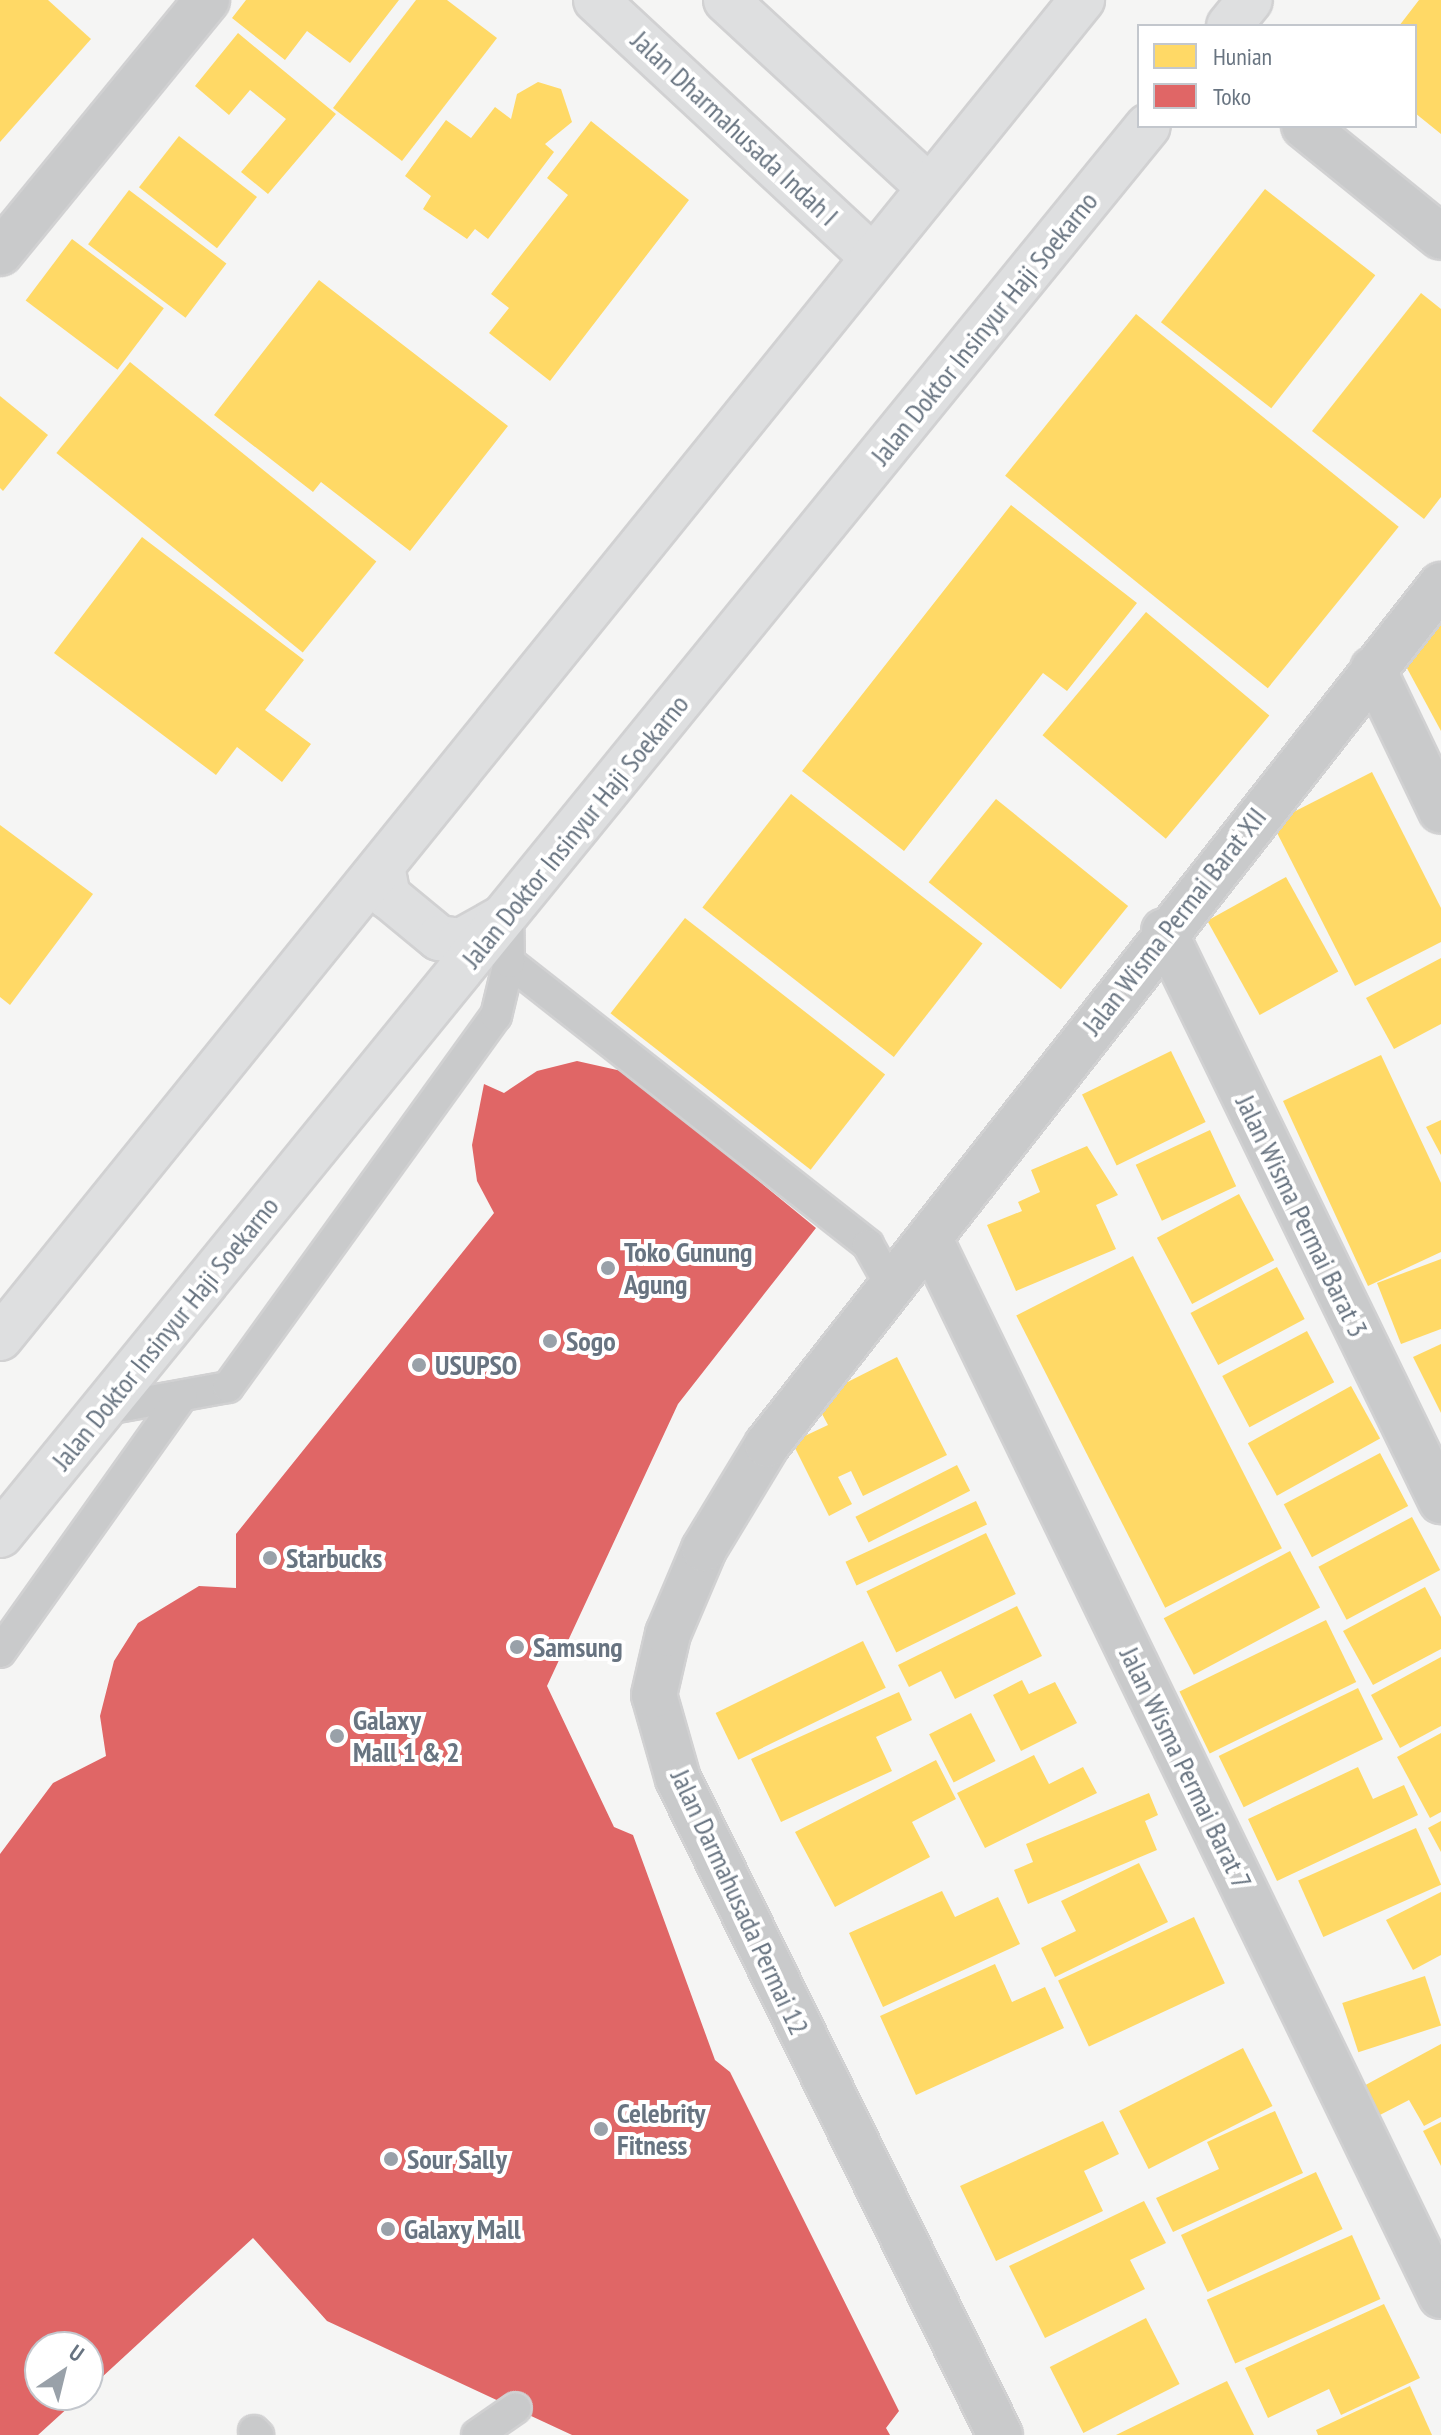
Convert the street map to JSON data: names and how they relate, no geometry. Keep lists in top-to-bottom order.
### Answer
{
  "streets": {
    "main road": ["Jalan Dharmahusada Indah I", "Jalan Doktor Insinyur Haji Soekarno"],
    "street": [
      "Jalan Wisma Permai Barat XII",
      "Jalan Wisma Permai Barat 3",
      "Jalan Wisma Permai Barat 7",
      "Jalan Darmahusada Permai 12"
    ]
  },
  "crossings": [
    ["Jalan Wisma Permai Barat XII", "Jalan Wisma Permai Barat 3"],
    ["Jalan Wisma Permai Barat XII", "Jalan Wisma Permai Barat 7"],
    ["Jalan Wisma Permai Barat XII", "Jalan Darmahusada Permai 12"],
    ["Jalan Wisma Permai Barat 7", "Jalan Darmahusada Permai 12"]
  ],
  "places": [
    "Toko Gunung Agung",
    "Sogo",
    "USUPSO",
    "Starbucks",
    "Samsung",
    "Galaxy Mall 1 & 2",
    "Celebrity Fitness",
    "Sour Sally",
    "Galaxy Mall"
  ],
  "legend": ["Hunian", "Toko"],
  "north": "top right"
}
